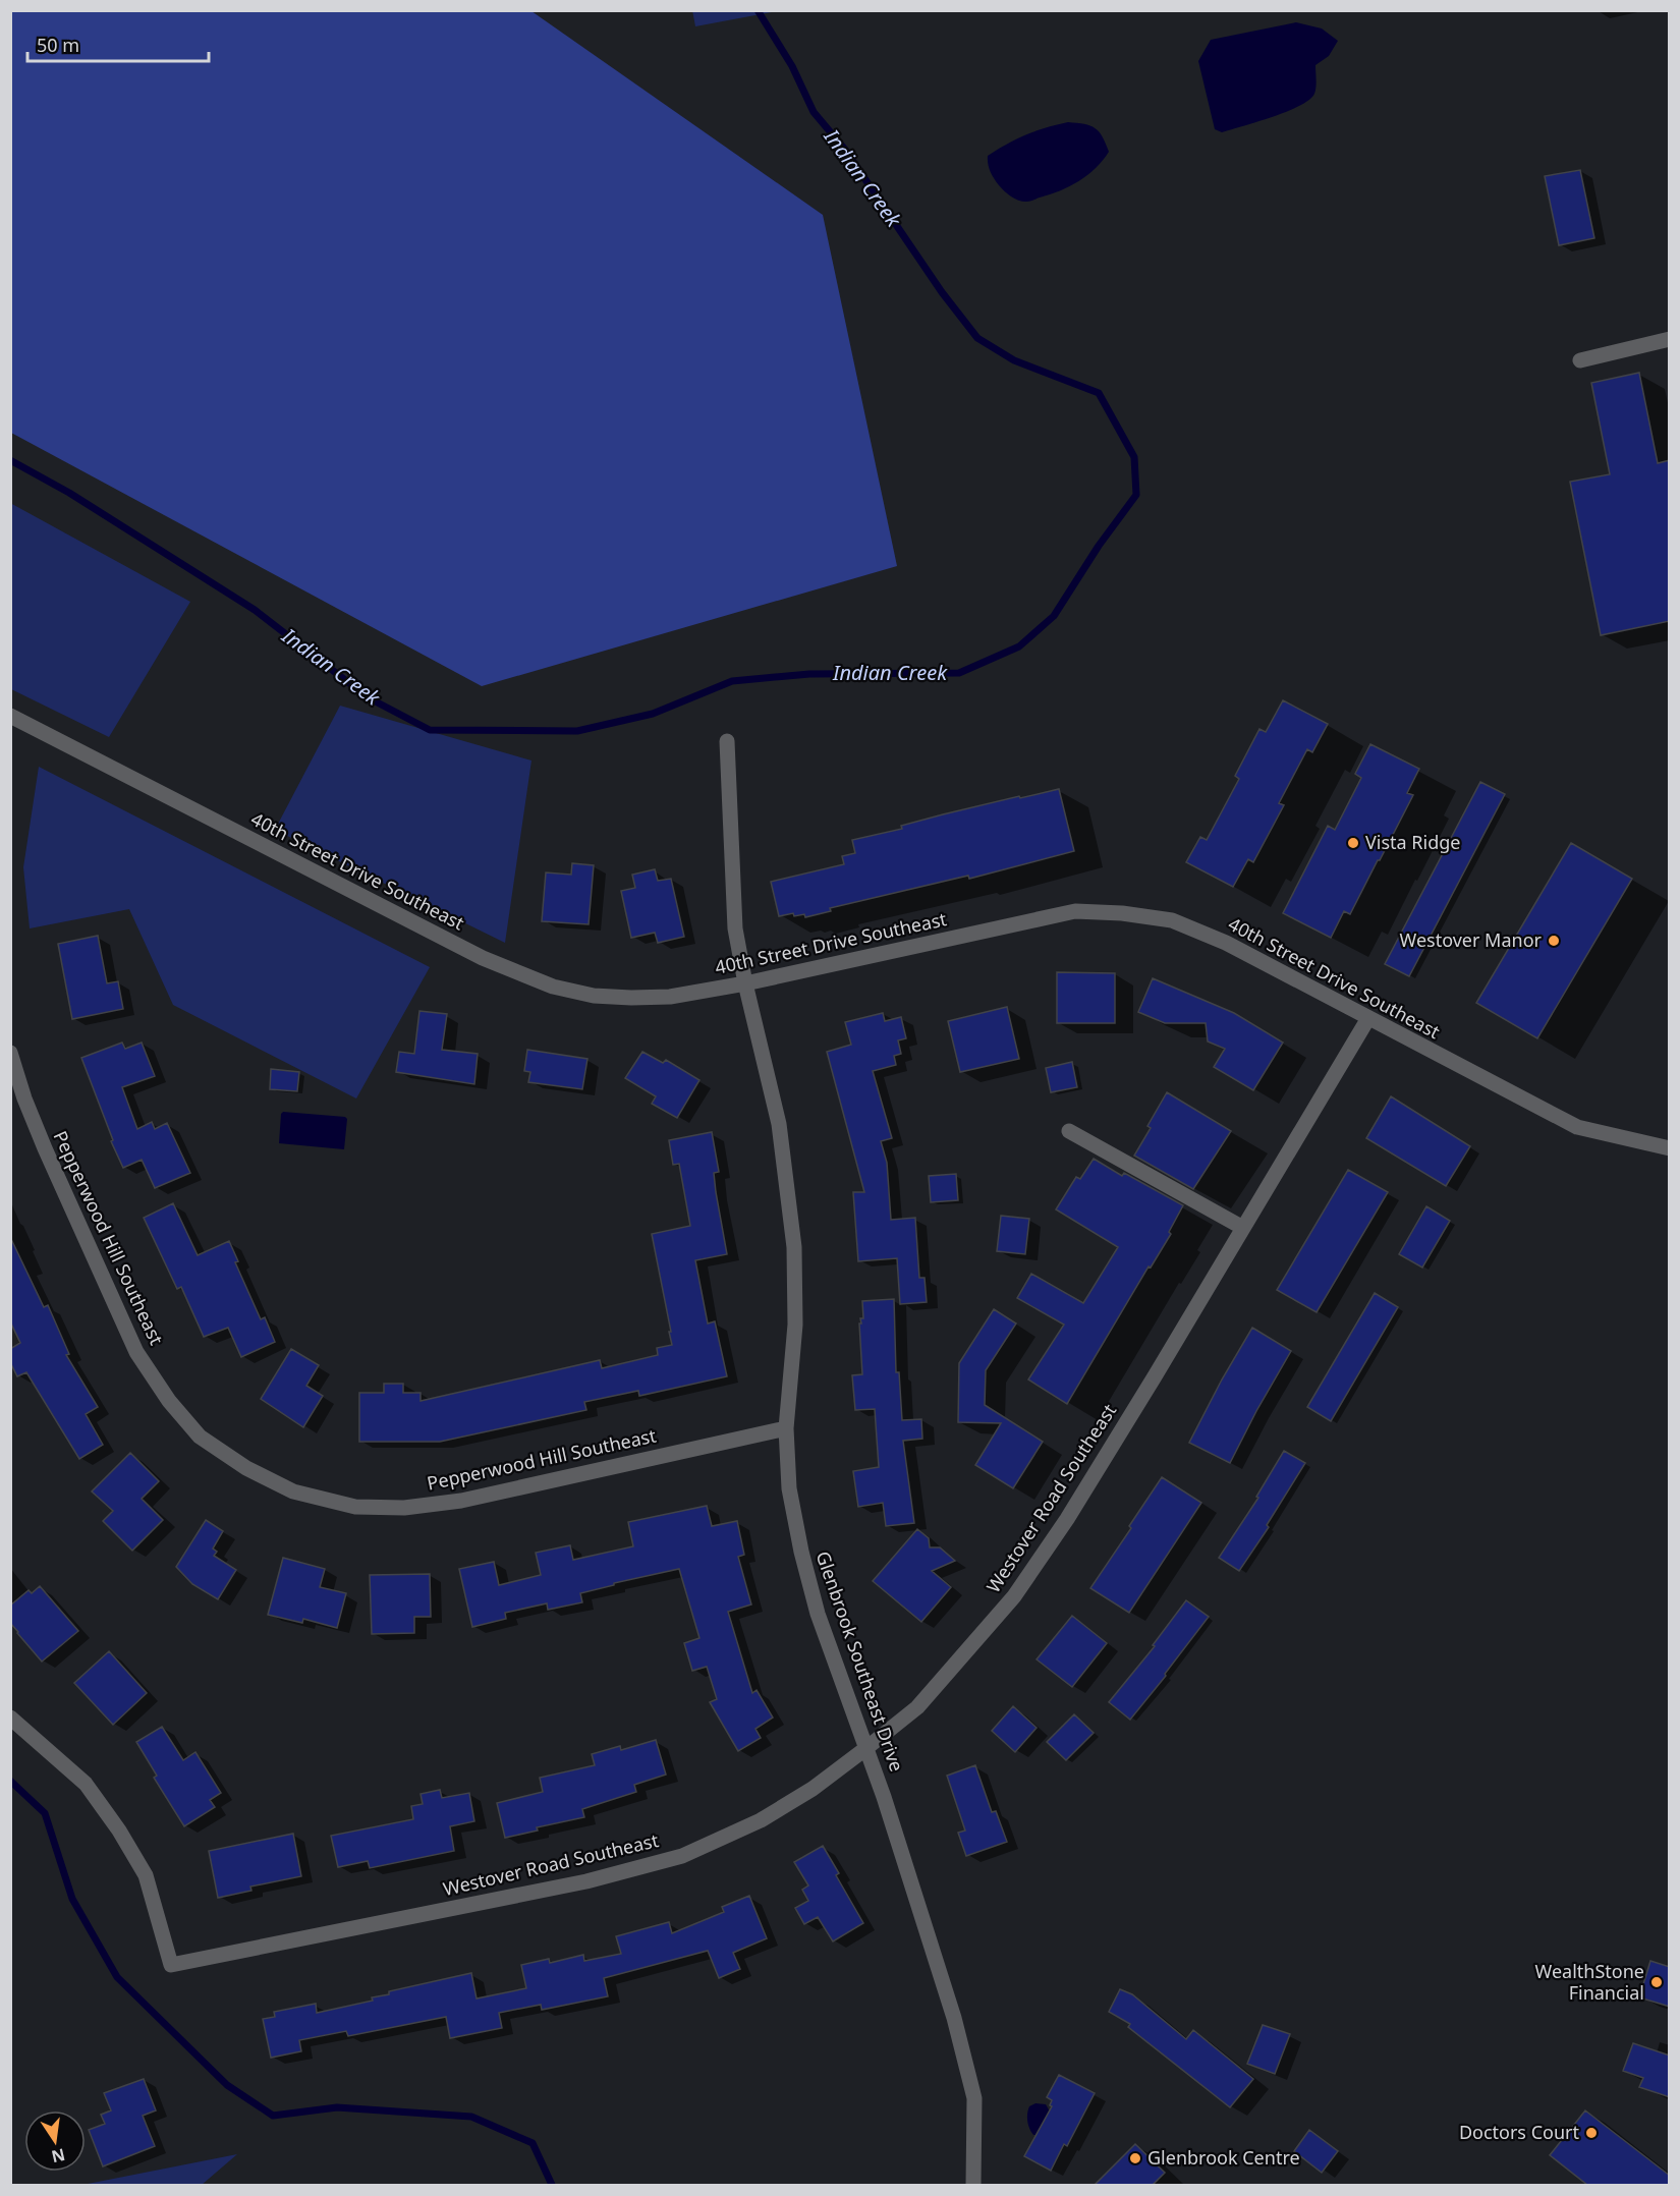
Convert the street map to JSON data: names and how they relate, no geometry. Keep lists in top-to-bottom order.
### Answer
{
  "streets": {
    "street": [
      "40th Street Drive Southeast",
      "Pepperwood Hill Southeast",
      "Westover Road Southeast",
      "Glenbrook Southeast Drive"
    ]
  },
  "crossings": [
    ["40th Street Drive Southeast", "Westover Road Southeast"],
    ["40th Street Drive Southeast", "Glenbrook Southeast Drive"],
    ["Pepperwood Hill Southeast", "Glenbrook Southeast Drive"],
    ["Westover Road Southeast", "Glenbrook Southeast Drive"]
  ],
  "water": ["Indian Creek"],
  "places": [
    "Vista Ridge",
    "Westover Manor",
    "WealthStone Financial",
    "Doctors Court",
    "Glenbrook Centre"
  ],
  "scale_bar": "50 m",
  "north": "bottom"
}
